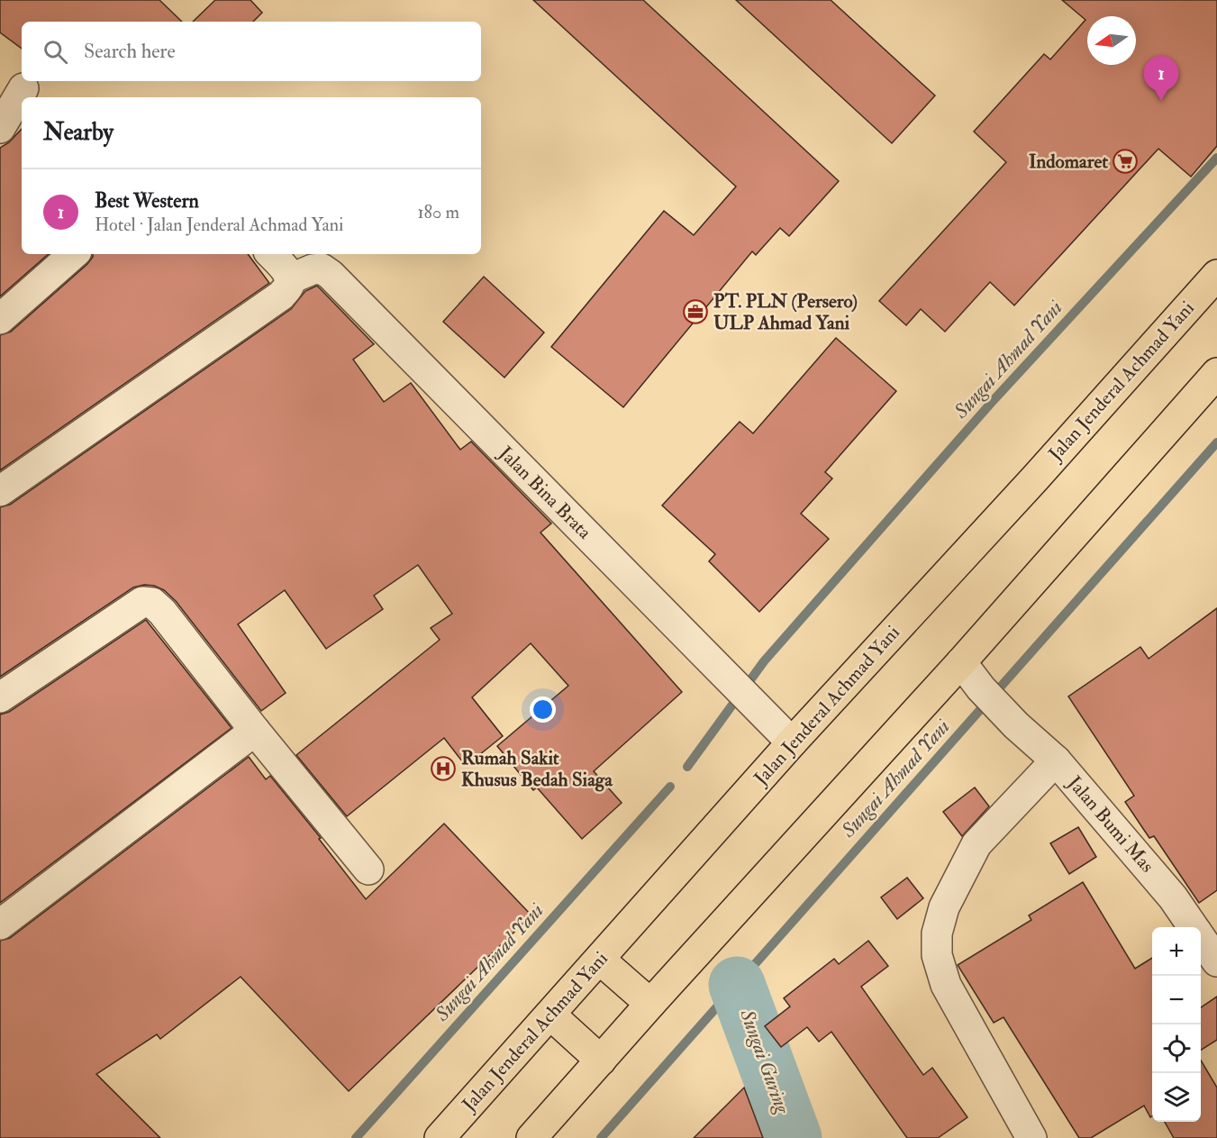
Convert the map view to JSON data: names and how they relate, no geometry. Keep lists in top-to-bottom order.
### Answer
{
  "streets": {
    "highway": ["Jalan Jenderal Achmad Yani"],
    "street": ["Jalan Bina Brata", "Jalan Bumi Mas"]
  },
  "crossings": [
    ["Jalan Jenderal Achmad Yani", "Jalan Bina Brata"]
  ],
  "water": ["Sungai Ahmad Yani", "Sungai Guring"],
  "places": {
    "supermarket": ["Indomaret"],
    "office": ["PT. PLN (Persero) ULP Ahmad Yani"],
    "hospital": ["Rumah Sakit Khusus Bedah Siaga"]
  },
  "north": "left",
  "page": {
    "search": "Search here",
    "pins": "1",
    "heading": "Nearby",
    "list": [
      {
        "mark": "1",
        "name": "Best Western",
        "note": "Hotel · Jalan Jenderal Achmad Yani",
        "value": "180 m"
      }
    ],
    "map_buttons": ["+", "−"]
  }
}
